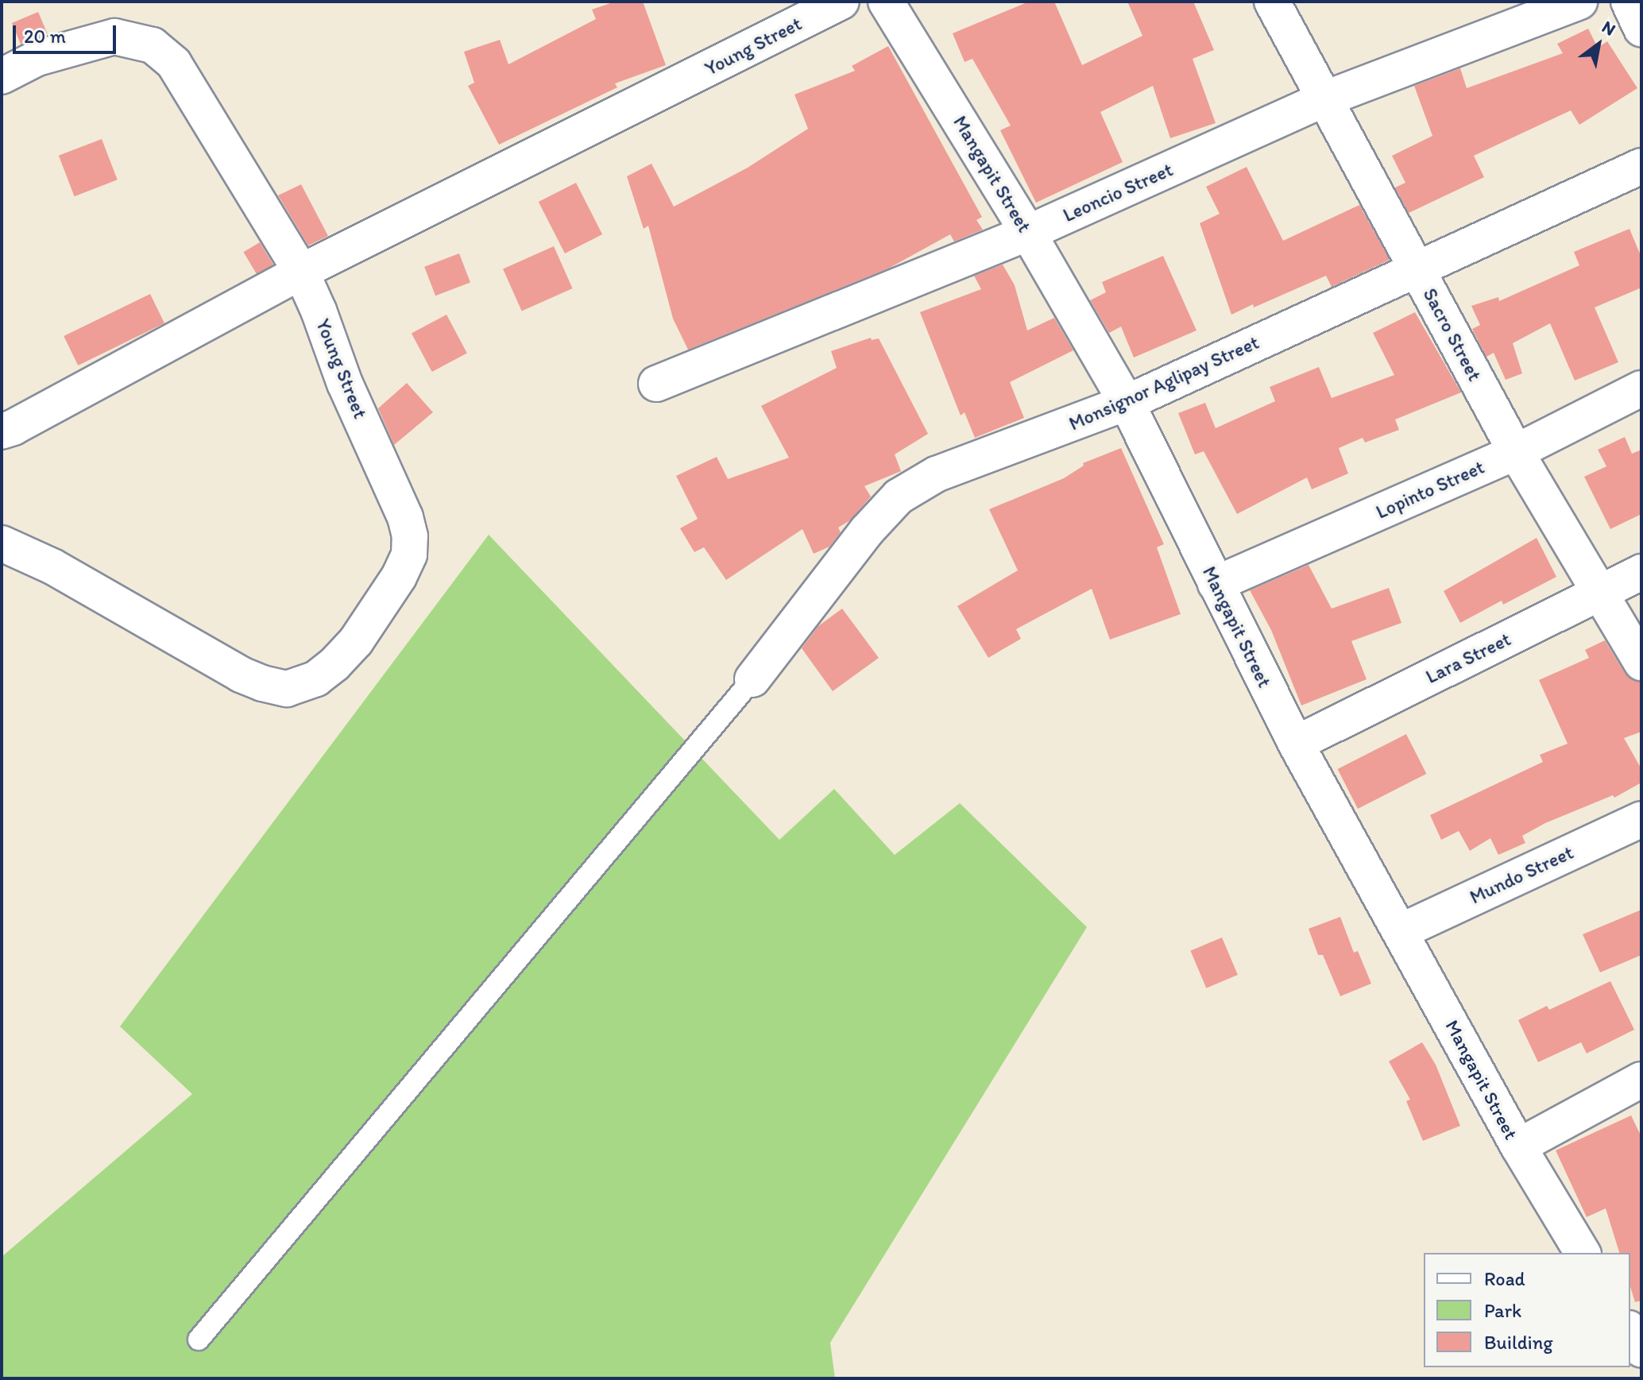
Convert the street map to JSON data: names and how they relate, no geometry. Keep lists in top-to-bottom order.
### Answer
{
  "streets": {
    "street": [
      "Young Street",
      "Mangapit Street",
      "Leoncio Street",
      "Sacro Street",
      "Monsignor Aglipay Street",
      "Lopinto Street",
      "Lara Street",
      "Mundo Street"
    ]
  },
  "crossings": [
    ["Mangapit Street", "Leoncio Street"],
    ["Mangapit Street", "Monsignor Aglipay Street"],
    ["Mangapit Street", "Lopinto Street"],
    ["Mangapit Street", "Lara Street"],
    ["Mangapit Street", "Mundo Street"],
    ["Leoncio Street", "Sacro Street"],
    ["Sacro Street", "Monsignor Aglipay Street"],
    ["Sacro Street", "Lopinto Street"],
    ["Sacro Street", "Lara Street"]
  ],
  "legend": ["Road", "Park", "Building"],
  "scale_bar": "20 m",
  "north": "top right"
}
